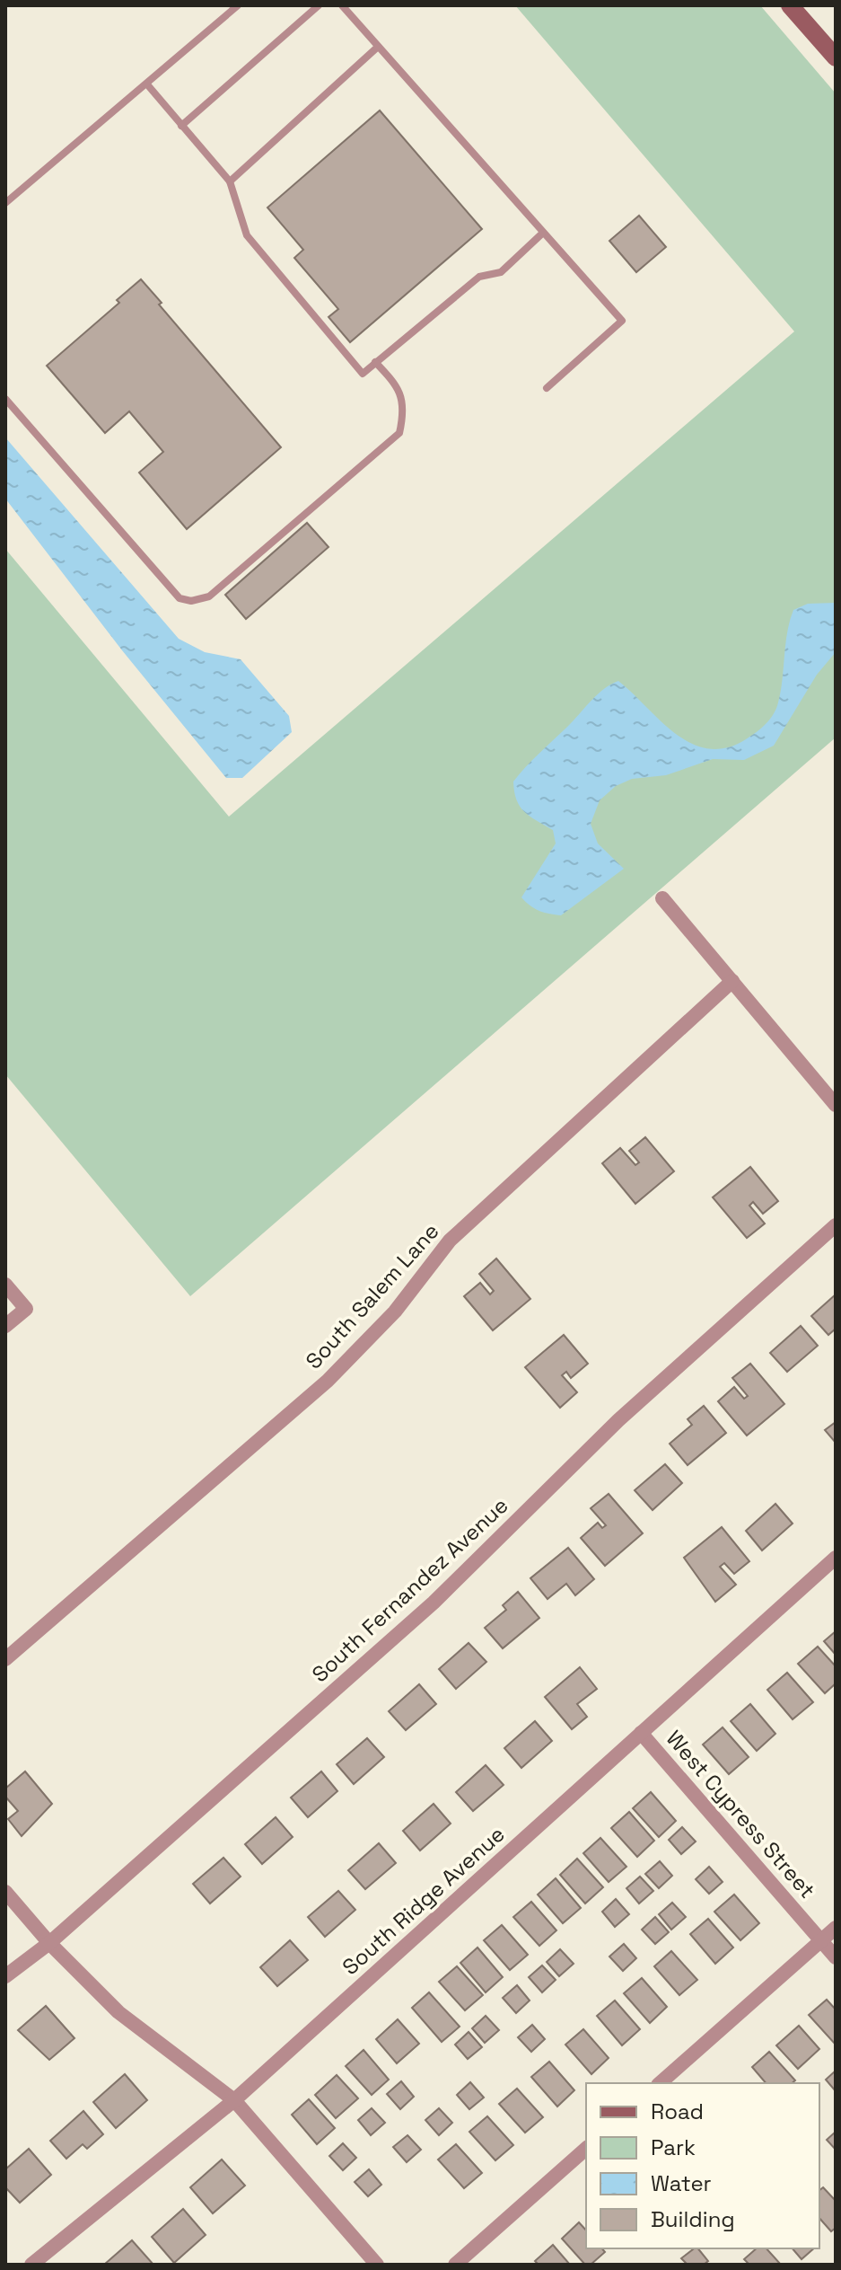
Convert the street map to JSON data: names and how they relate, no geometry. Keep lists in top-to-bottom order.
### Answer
{
  "streets": {
    "street": [
      "South Salem Lane",
      "South Fernandez Avenue",
      "West Cypress Street",
      "South Ridge Avenue"
    ]
  },
  "crossings": [
    ["West Cypress Street", "South Ridge Avenue"]
  ],
  "legend": [
    "Road",
    "Park",
    "Water",
    "Building"
  ]
}
